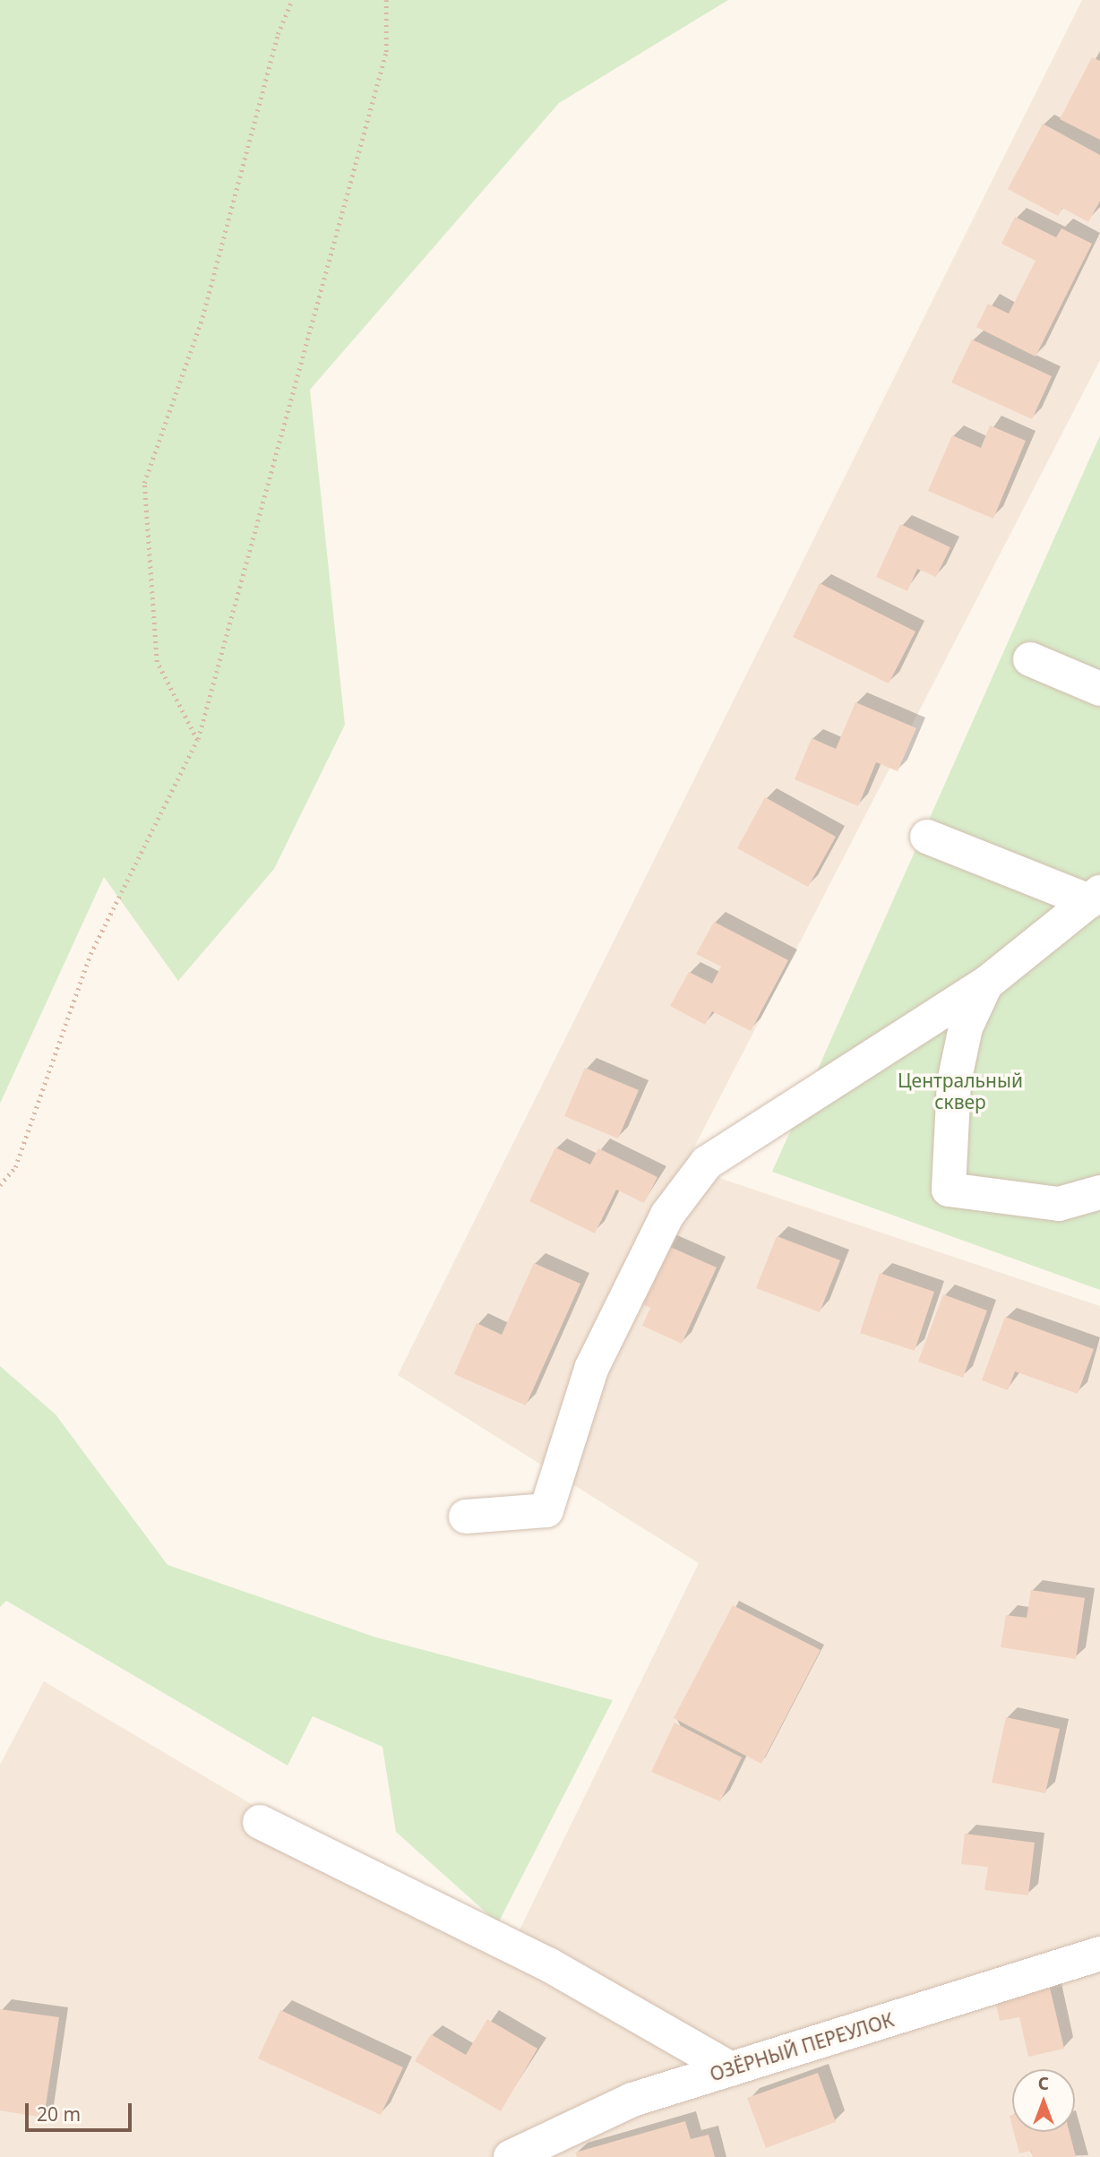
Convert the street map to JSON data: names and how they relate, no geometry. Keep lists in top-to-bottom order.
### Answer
{
  "streets": {
    "street": ["ОЗЁРНЫЙ ПЕРЕУЛОК"]
  },
  "parks": ["Центральный сквер"],
  "scale_bar": "20 m",
  "north": "top"
}
